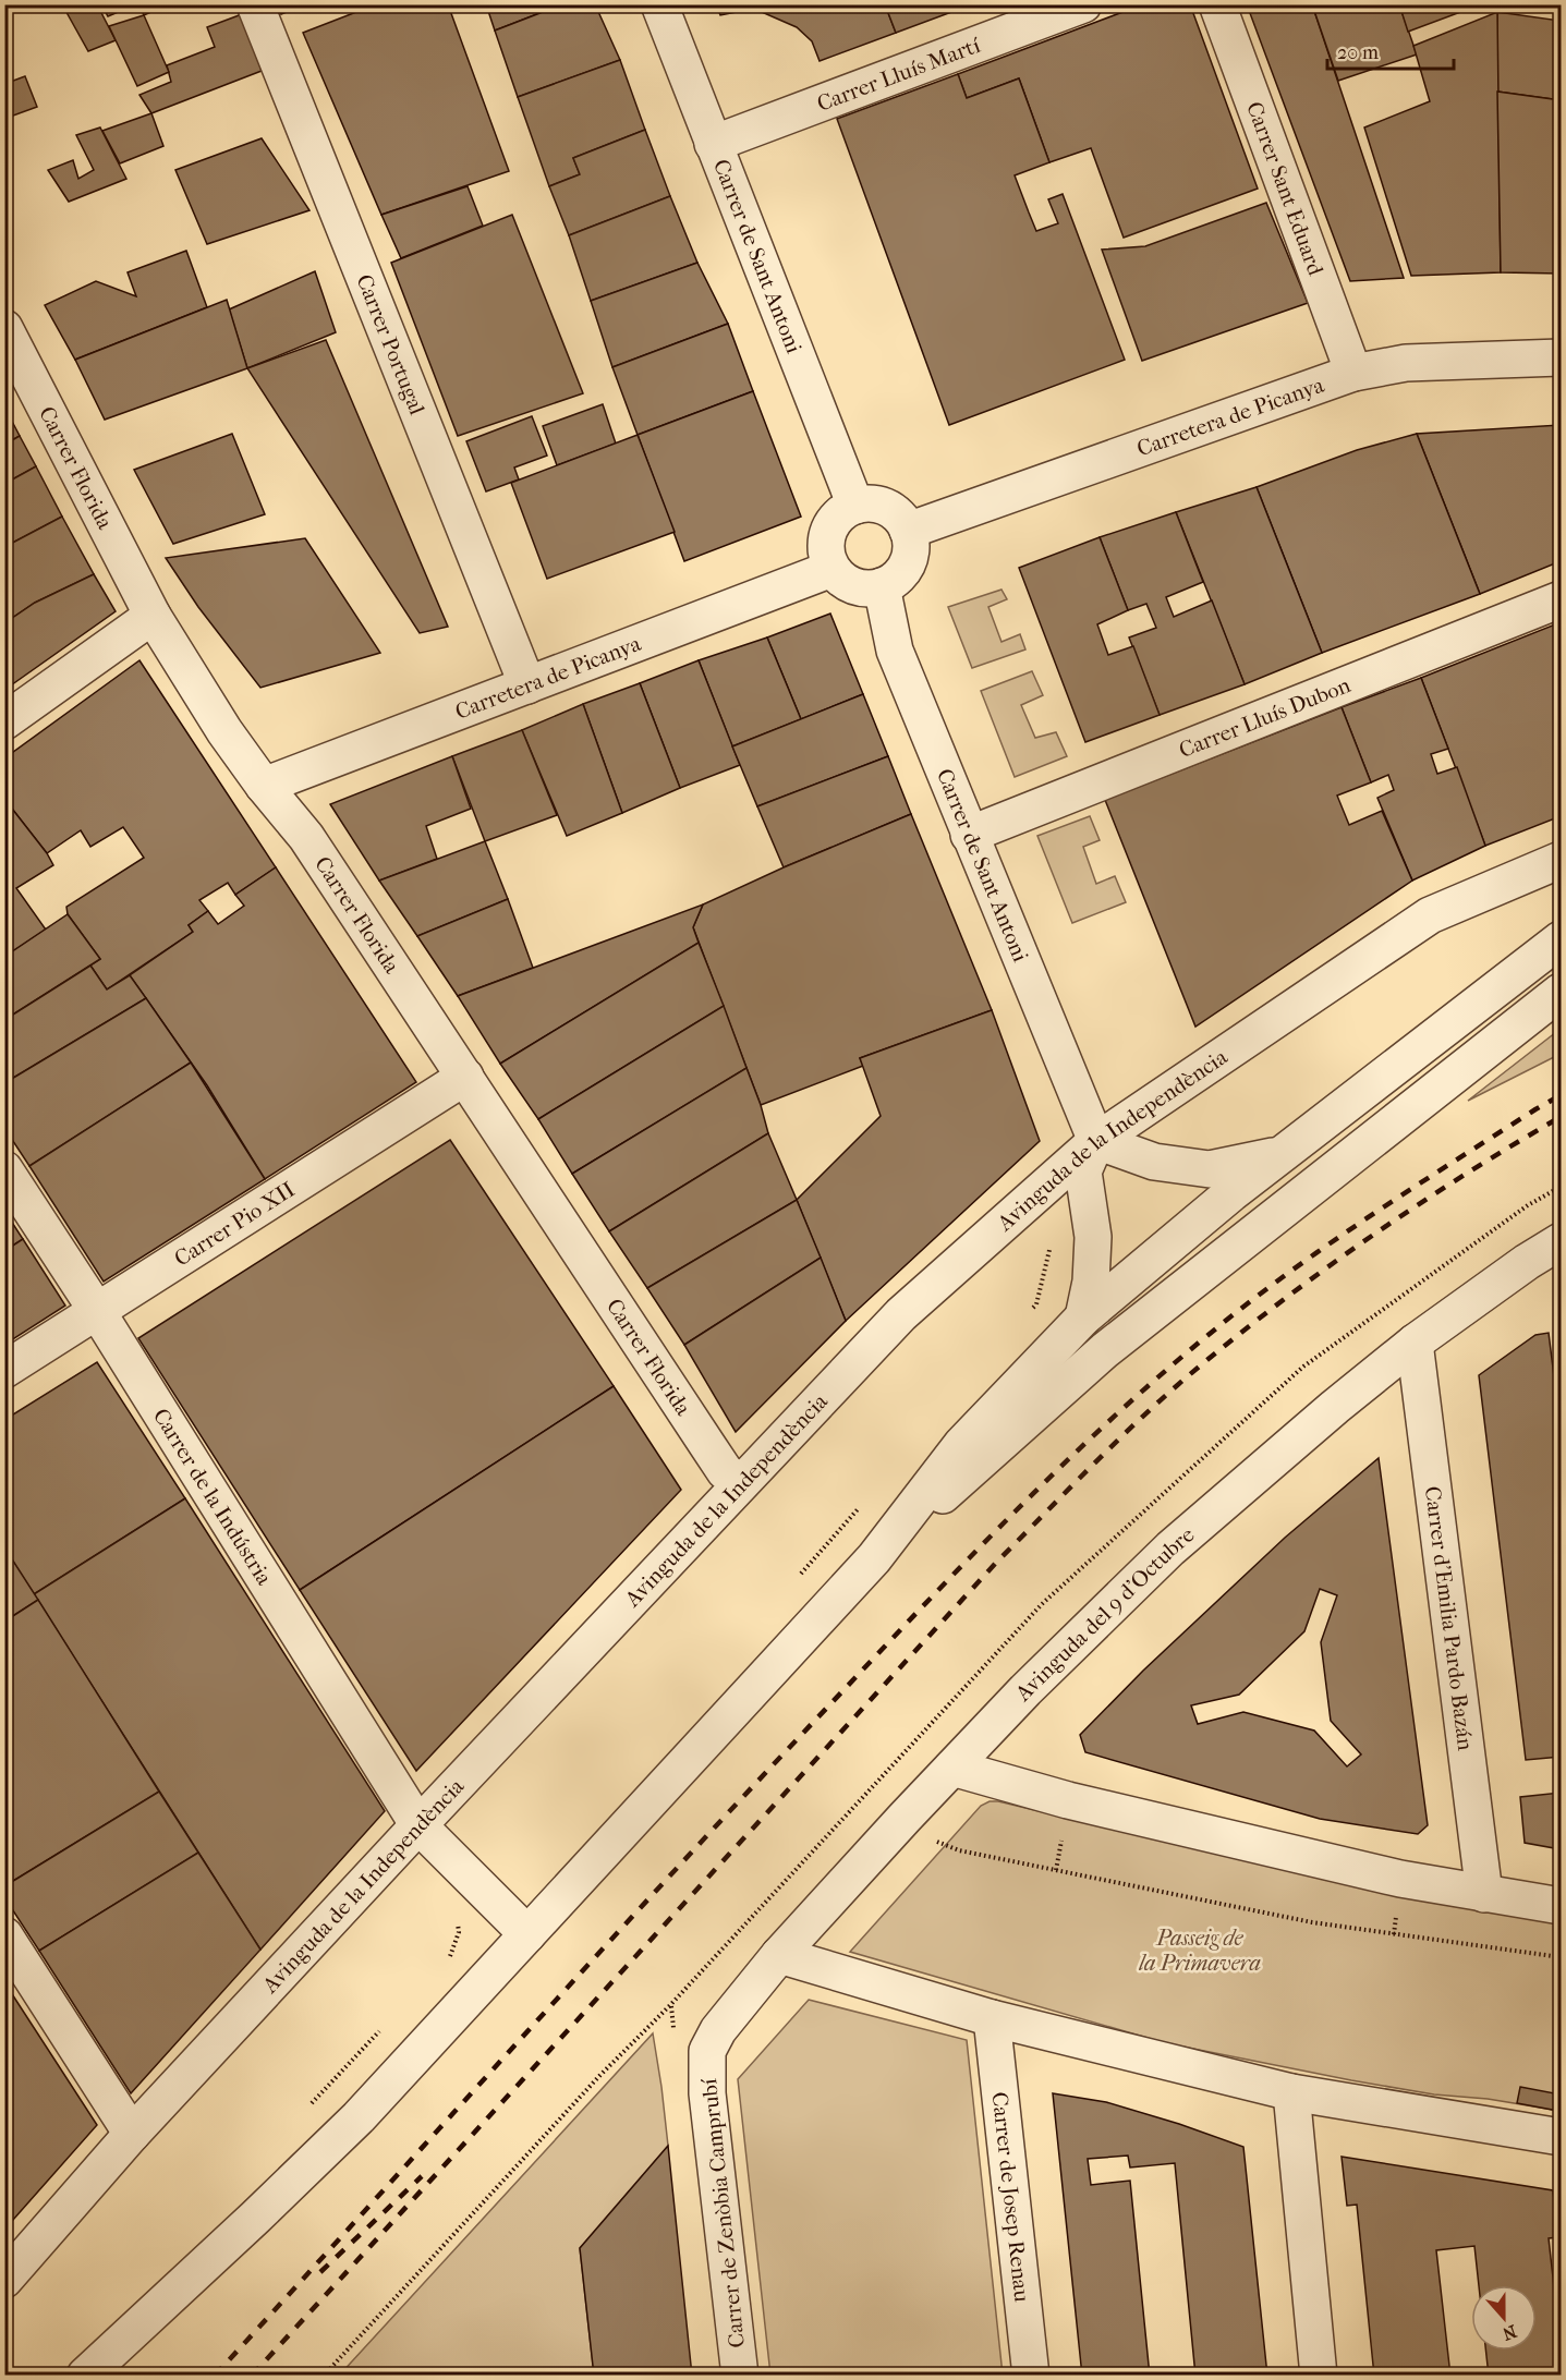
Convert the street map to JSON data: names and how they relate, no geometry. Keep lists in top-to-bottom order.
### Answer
{
  "streets": {
    "street": [
      "Carrer Lluís Martí",
      "Carrer Sant Eduard",
      "Carrer de Sant Antoni",
      "Carrer Portugal",
      "Carretera de Picanya",
      "Carrer Florida",
      "Carrer Lluís Dubon",
      "Avinguda de la Independència",
      "Carrer Pio XII",
      "Carrer de la Indústria",
      "Avinguda del 9 d'Octubre",
      "Carrer d'Emilia Pardo Bazán",
      "Carrer de Josep Renau",
      "Carrer de Zenòbia Camprubí"
    ]
  },
  "crossings": [
    ["Carrer Lluís Martí", "Carrer de Sant Antoni"],
    ["Carrer Sant Eduard", "Carretera de Picanya"],
    ["Carrer de Sant Antoni", "Carretera de Picanya"],
    ["Carrer de Sant Antoni", "Carrer Lluís Dubon"],
    ["Carrer de Sant Antoni", "Avinguda de la Independència"],
    ["Carrer Portugal", "Carretera de Picanya"],
    ["Carretera de Picanya", "Carrer Florida"],
    ["Carrer Florida", "Avinguda de la Independència"],
    ["Carrer Florida", "Carrer Pio XII"],
    ["Avinguda de la Independència", "Carrer de la Indústria"],
    ["Carrer Pio XII", "Carrer de la Indústria"],
    ["Avinguda del 9 d'Octubre", "Carrer d'Emilia Pardo Bazán"],
    ["Avinguda del 9 d'Octubre", "Carrer de Zenòbia Camprubí"]
  ],
  "parks": ["Passeig de la Primavera"],
  "scale_bar": "20 m",
  "north": "bottom"
}
